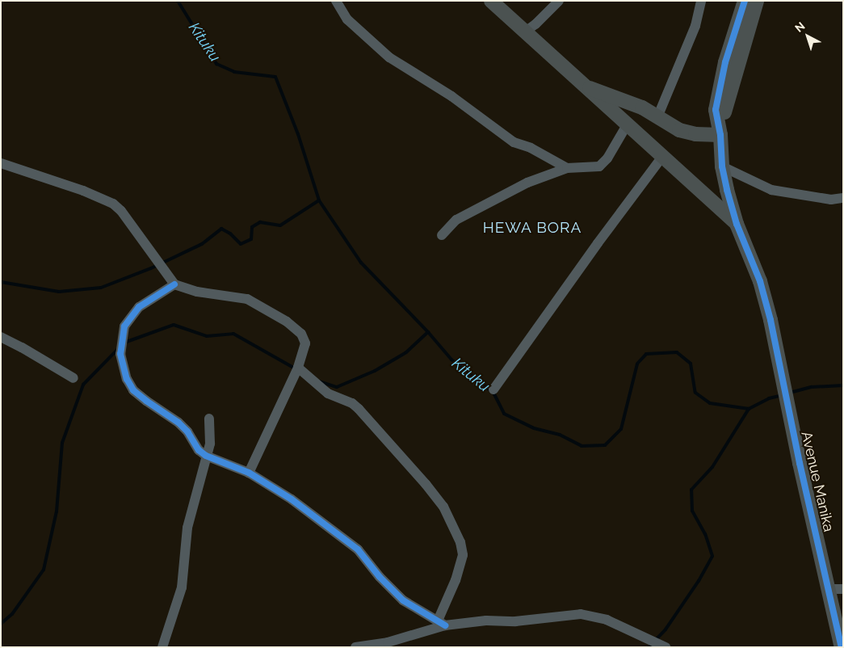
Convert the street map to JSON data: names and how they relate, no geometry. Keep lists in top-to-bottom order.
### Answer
{
  "streets": {
    "street": ["Avenue Manika"]
  },
  "districts": ["HEWA BORA"],
  "water": ["Kituku"],
  "north": "top left"
}
